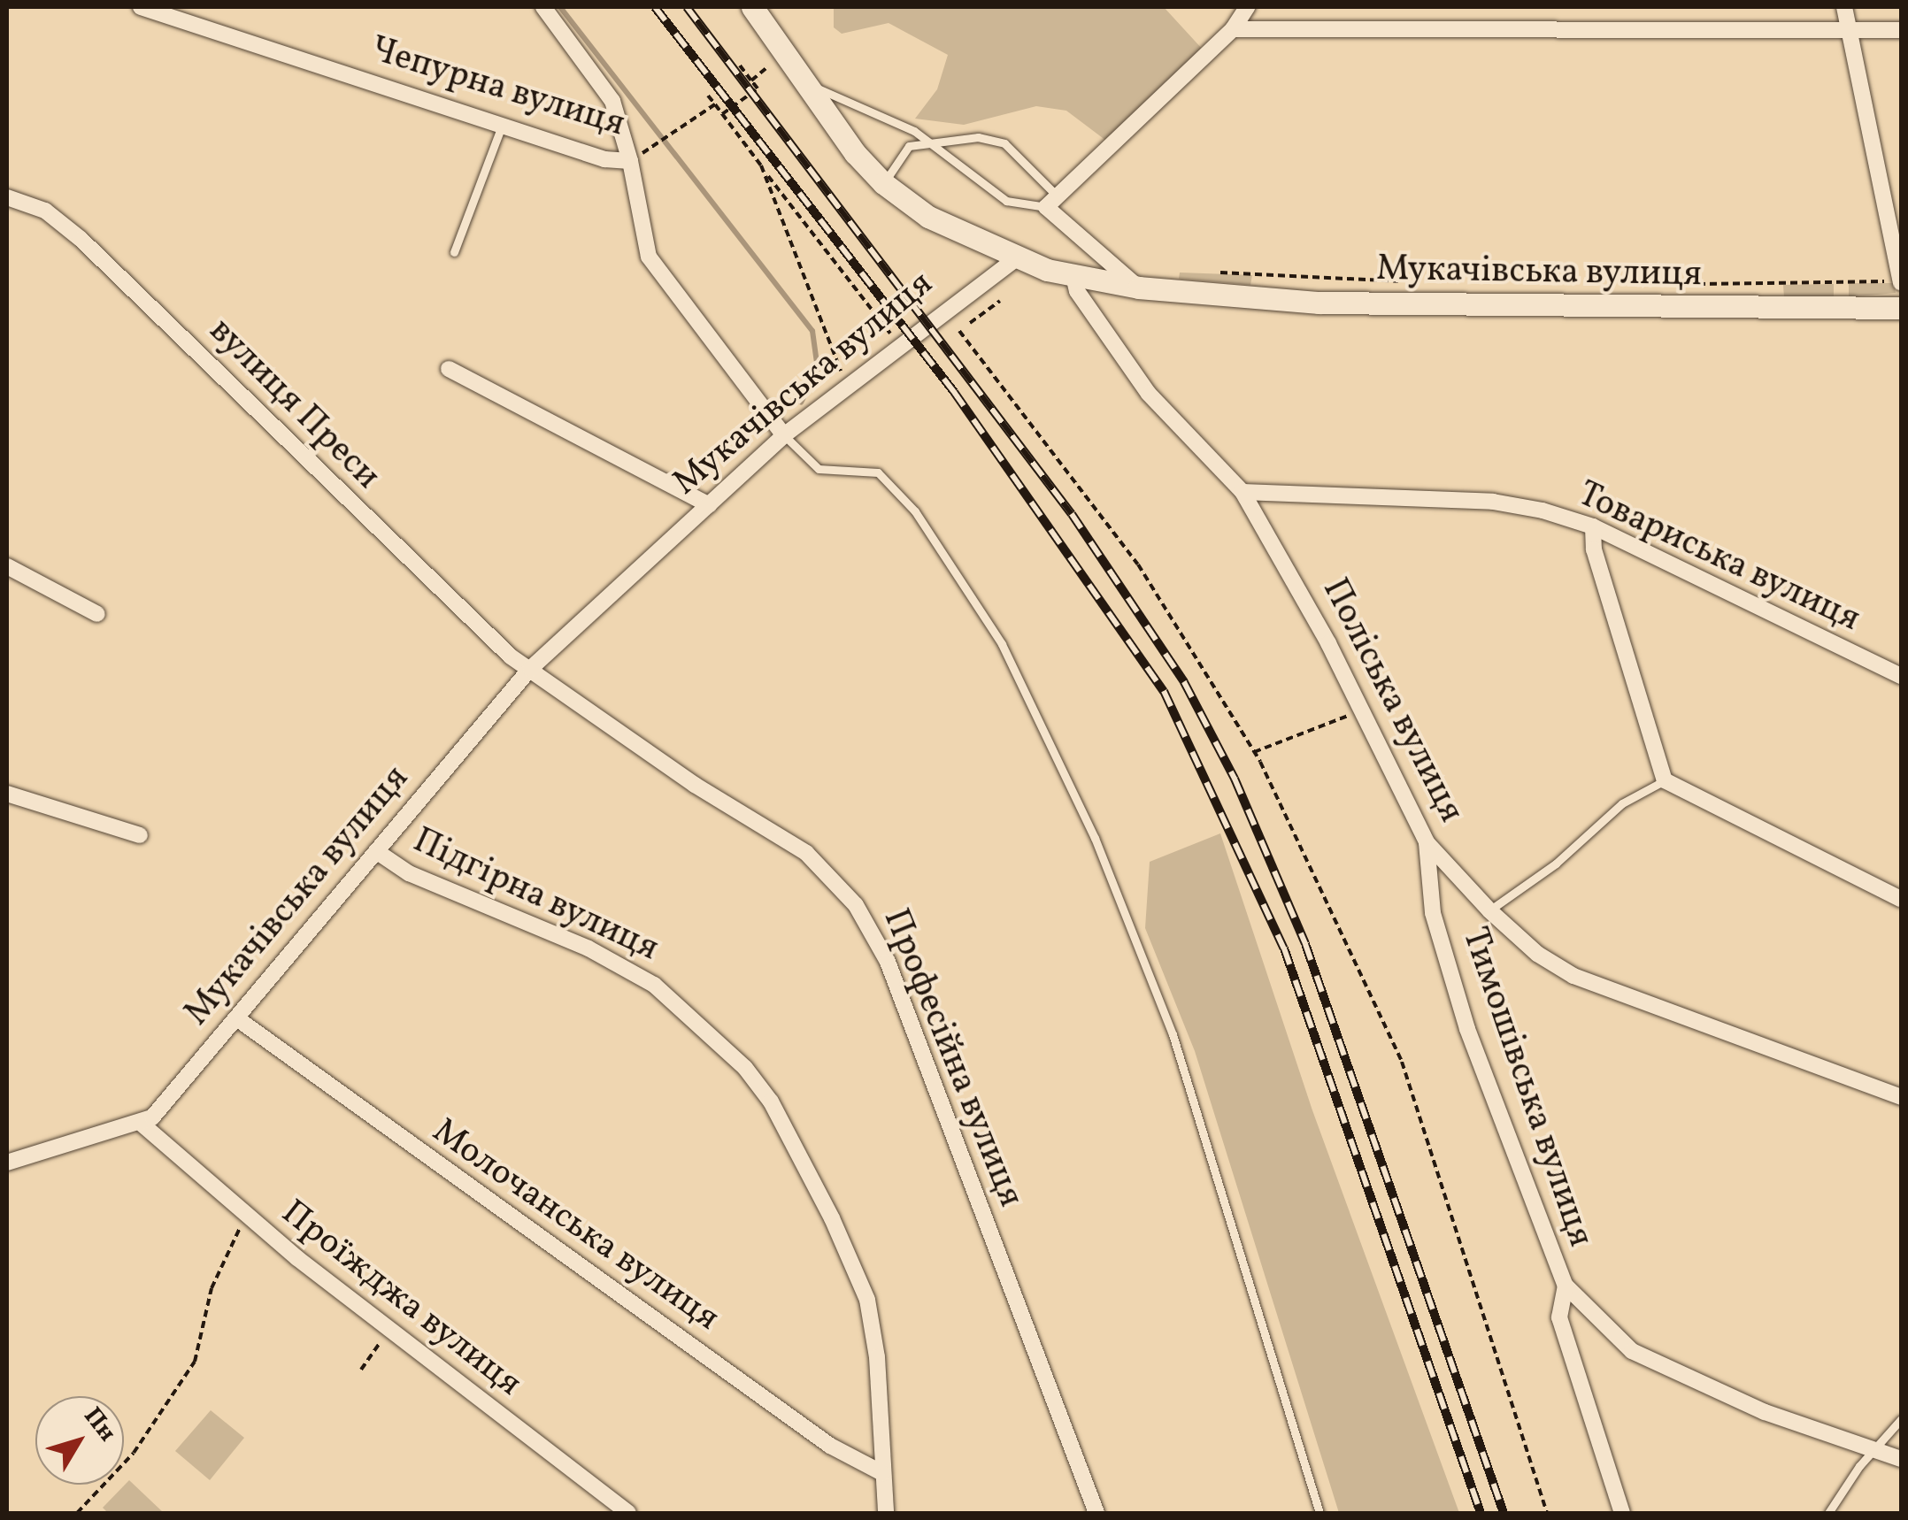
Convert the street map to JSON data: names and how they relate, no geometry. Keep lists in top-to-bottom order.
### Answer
{
  "streets": {
    "street": [
      "Чепурна вулиця",
      "Мукачівська вулиця",
      "вулиця Преси",
      "Товариська вулиця",
      "Поліська вулиця",
      "Підгірна вулиця",
      "Професійна вулиця",
      "Тимошівська вулиця",
      "Молочанська вулиця",
      "Проїжджа вулиця"
    ]
  },
  "crossings": [
    ["Чепурна вулиця", "Мукачівська вулиця"],
    ["Мукачівська вулиця", "вулиця Преси"],
    ["Мукачівська вулиця", "Поліська вулиця"],
    ["Мукачівська вулиця", "Підгірна вулиця"],
    ["Мукачівська вулиця", "Професійна вулиця"],
    ["Мукачівська вулиця", "Молочанська вулиця"],
    ["Мукачівська вулиця", "Проїжджа вулиця"],
    ["вулиця Преси", "Професійна вулиця"],
    ["Товариська вулиця", "Поліська вулиця"],
    ["Поліська вулиця", "Тимошівська вулиця"],
    ["Підгірна вулиця", "Молочанська вулиця"]
  ],
  "north": "top right"
}
